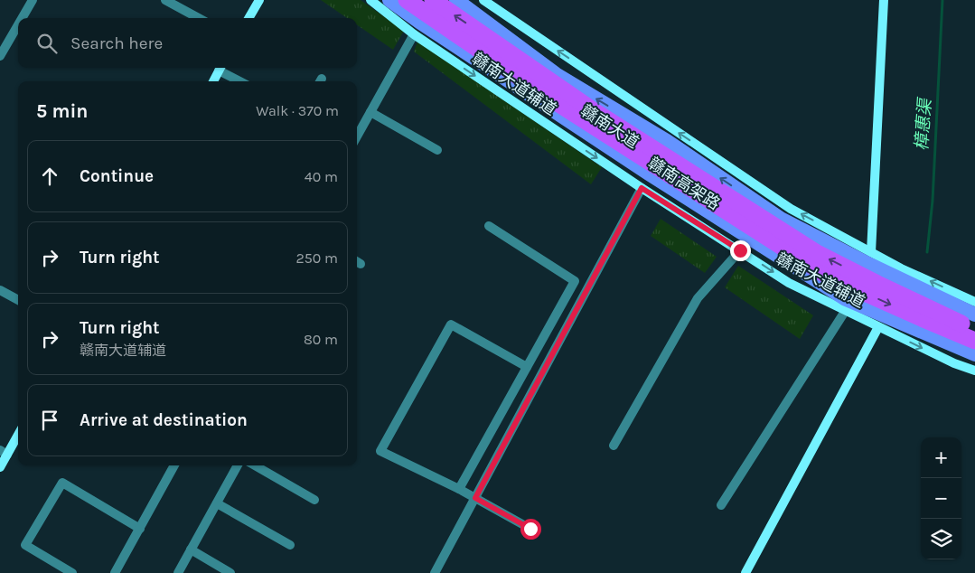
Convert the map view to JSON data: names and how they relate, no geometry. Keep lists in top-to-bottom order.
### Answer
{
  "streets": {
    "highway": ["赣南高架路"],
    "main road": ["赣南大道"],
    "street": ["赣南大道辅道"]
  },
  "crossings": [
    ["赣南大道辅道", "赣南大道"]
  ],
  "water": ["樟惠渠"],
  "page": {
    "search": "Search here",
    "heading": ["5 min", "Walk · 370 m"],
    "list": [
      ["Continue", "40 m"],
      ["Turn right", "250 m"],
      ["Turn right", "赣南大道辅道", "80 m"],
      "Arrive at destination"
    ],
    "map_buttons": ["+", "−"]
  }
}
